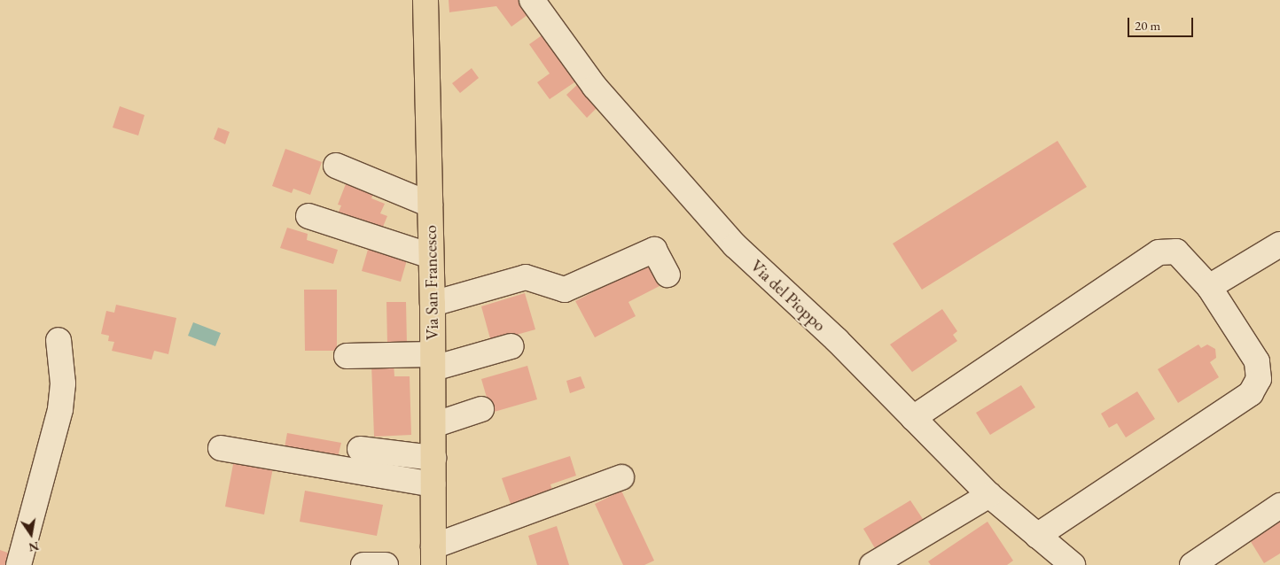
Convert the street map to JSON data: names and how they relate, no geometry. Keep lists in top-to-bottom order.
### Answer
{
  "streets": {
    "main road": ["Via San Francesco"],
    "street": ["Via del Pioppo"]
  },
  "scale_bar": "20 m",
  "north": "bottom"
}
